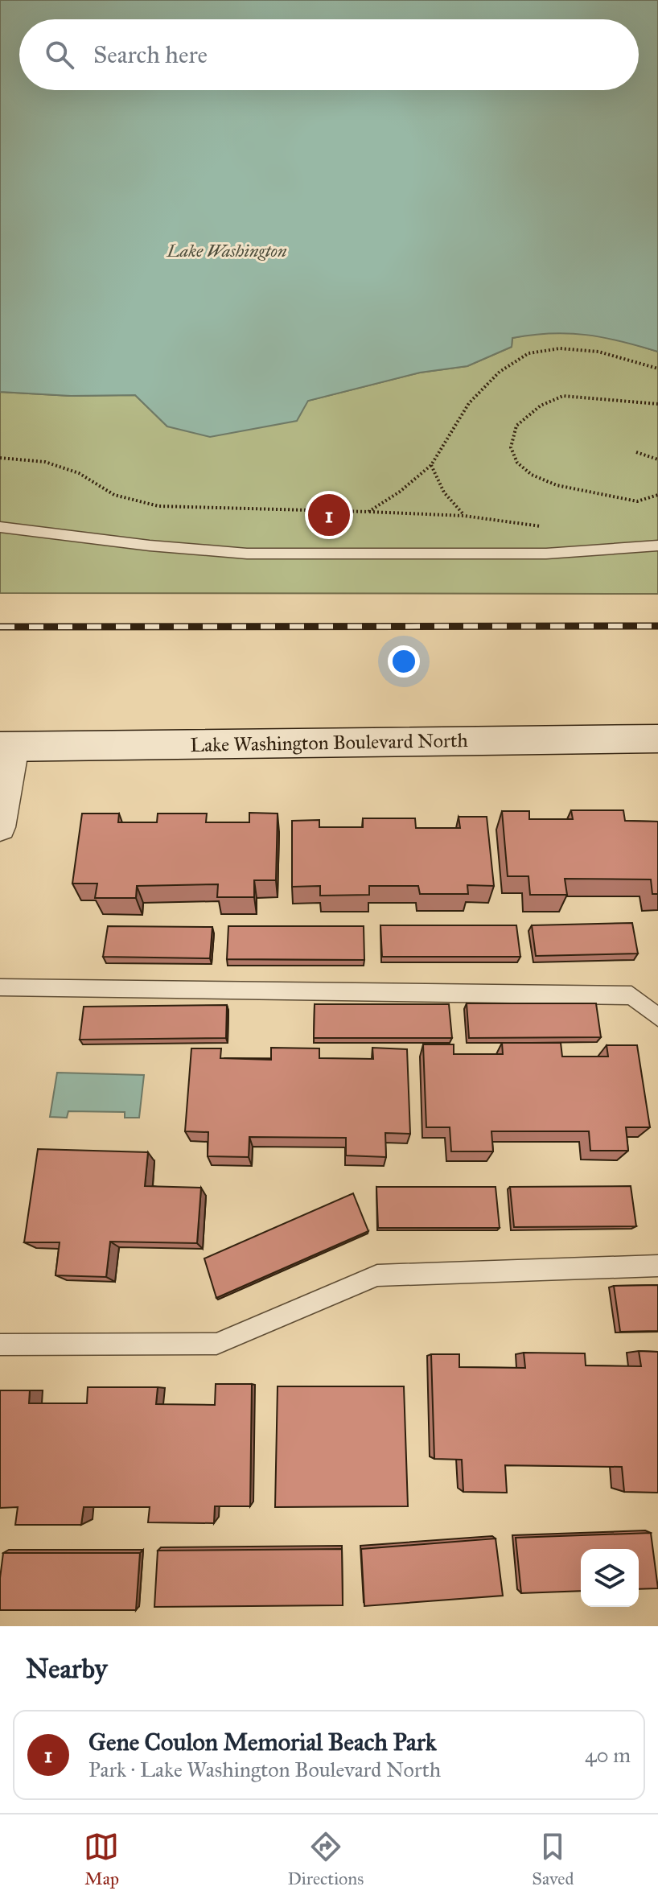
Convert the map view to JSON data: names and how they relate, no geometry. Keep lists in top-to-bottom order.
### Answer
{
  "streets": {
    "street": ["Lake Washington Boulevard North"]
  },
  "water": ["Lake Washington"],
  "page": {
    "search": "Search here",
    "pins": "1",
    "heading": "Nearby",
    "list": [
      {
        "mark": "1",
        "name": "Gene Coulon Memorial Beach Park",
        "note": "Park · Lake Washington Boulevard North",
        "value": "40 m"
      }
    ],
    "nav": ["Map", "Directions", "Saved"]
  }
}
